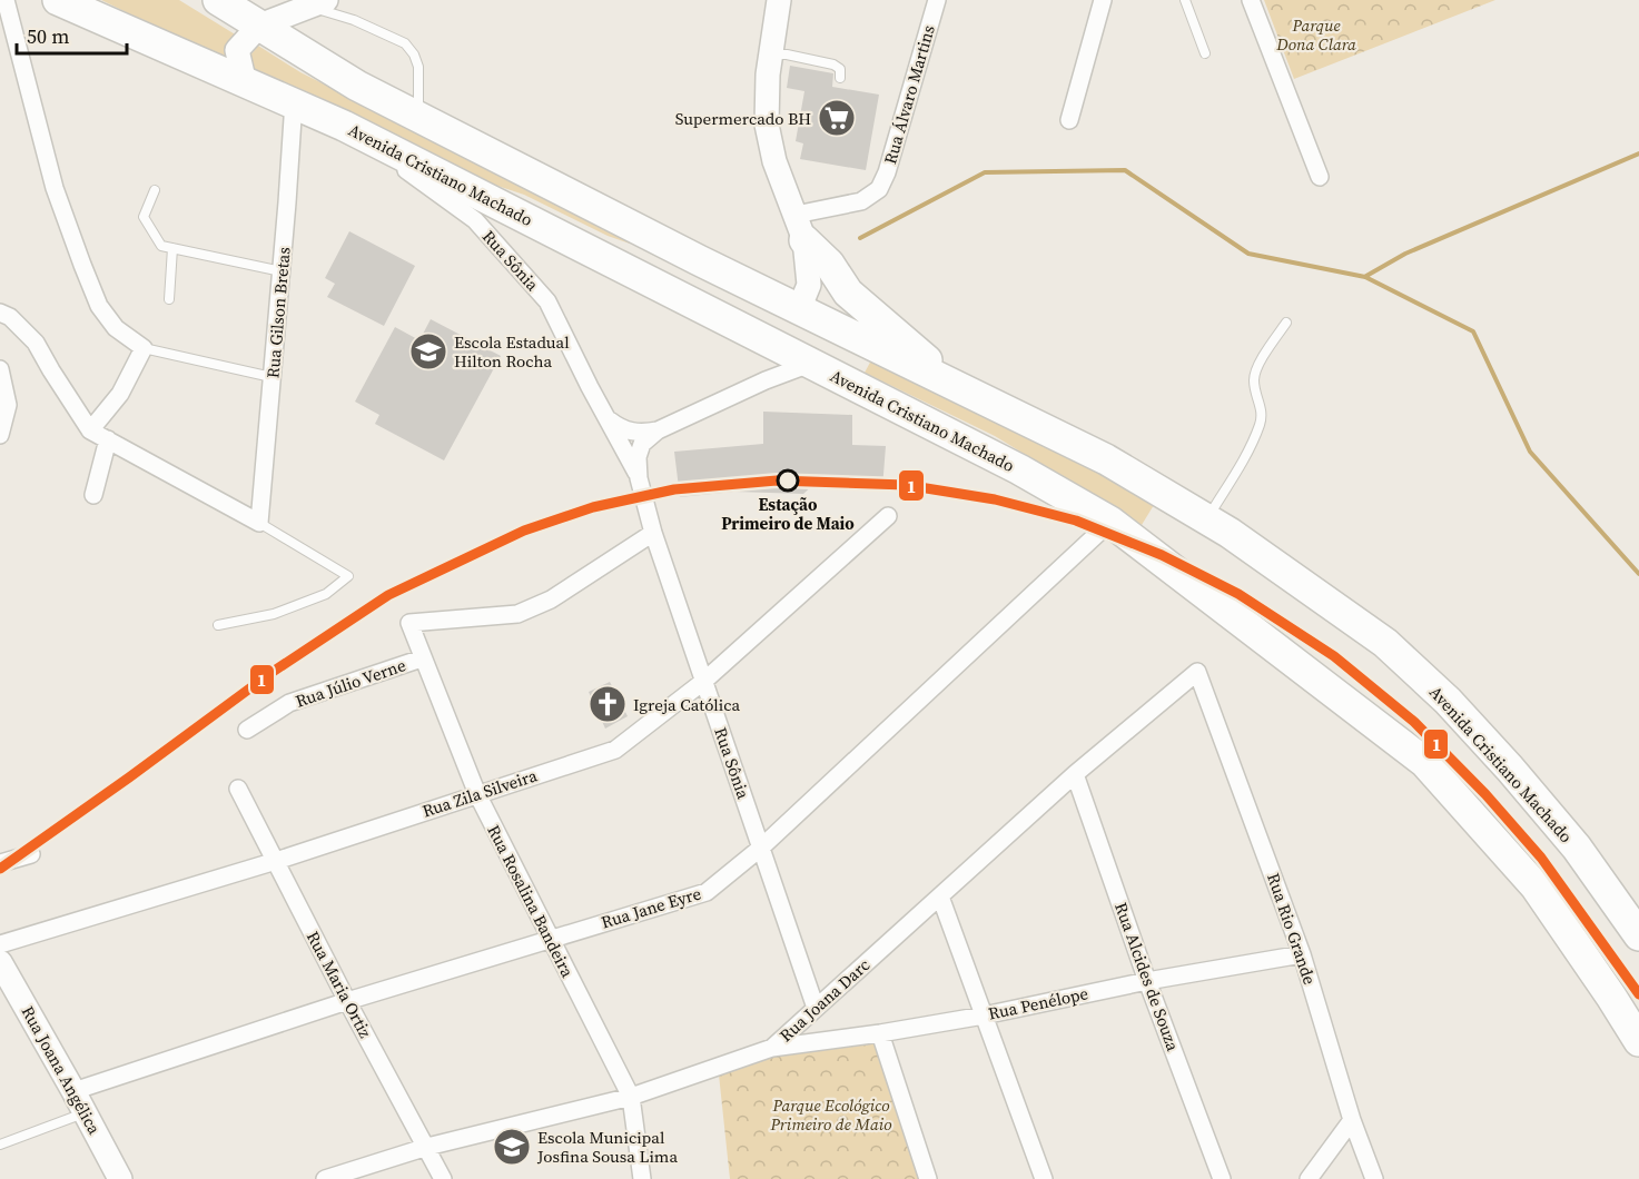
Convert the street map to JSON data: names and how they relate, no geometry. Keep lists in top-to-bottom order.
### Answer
{
  "streets": {
    "highway": ["Avenida Cristiano Machado"],
    "street": [
      "Rua Álvaro Martins",
      "Rua Sônia",
      "Rua Gilson Bretas",
      "Rua Júlio Verne",
      "Rua Zila Silveira",
      "Rua Rosalina Bandeira",
      "Rua Jane Eyre",
      "Rua Rio Grande",
      "Rua Alcides de Souza",
      "Rua Maria Ortiz",
      "Rua Joana Darc",
      "Rua Penélope",
      "Rua Joana Angélica"
    ]
  },
  "crossings": [
    ["Avenida Cristiano Machado", "Rua Sônia"],
    ["Avenida Cristiano Machado", "Rua Gilson Bretas"],
    ["Avenida Cristiano Machado", "Rua Jane Eyre"],
    ["Rua Sônia", "Rua Zila Silveira"],
    ["Rua Sônia", "Rua Rosalina Bandeira"],
    ["Rua Sônia", "Rua Jane Eyre"],
    ["Rua Sônia", "Rua Joana Darc"],
    ["Rua Júlio Verne", "Rua Rosalina Bandeira"],
    ["Rua Zila Silveira", "Rua Rosalina Bandeira"],
    ["Rua Zila Silveira", "Rua Maria Ortiz"],
    ["Rua Rosalina Bandeira", "Rua Jane Eyre"],
    ["Rua Rosalina Bandeira", "Rua Joana Darc"],
    ["Rua Jane Eyre", "Rua Maria Ortiz"],
    ["Rua Jane Eyre", "Rua Joana Angélica"],
    ["Rua Rio Grande", "Rua Joana Darc"],
    ["Rua Rio Grande", "Rua Penélope"],
    ["Rua Alcides de Souza", "Rua Joana Darc"],
    ["Rua Alcides de Souza", "Rua Penélope"],
    ["Rua Maria Ortiz", "Rua Joana Darc"],
    ["Rua Joana Darc", "Rua Penélope"]
  ],
  "parks": ["Parque Dona Clara", "Parque Ecológico Primeiro de Maio"],
  "places": {
    "supermarket": ["Supermercado BH"],
    "school or university": ["Escola Estadual Hilton Rocha", "Escola Municipal Josfina Sousa Lima"],
    "other": ["Estação Primeiro de Maio"],
    "church": ["Igreja Católica"]
  },
  "lines": ["transit line 1"],
  "scale_bar": "50 m"
}
